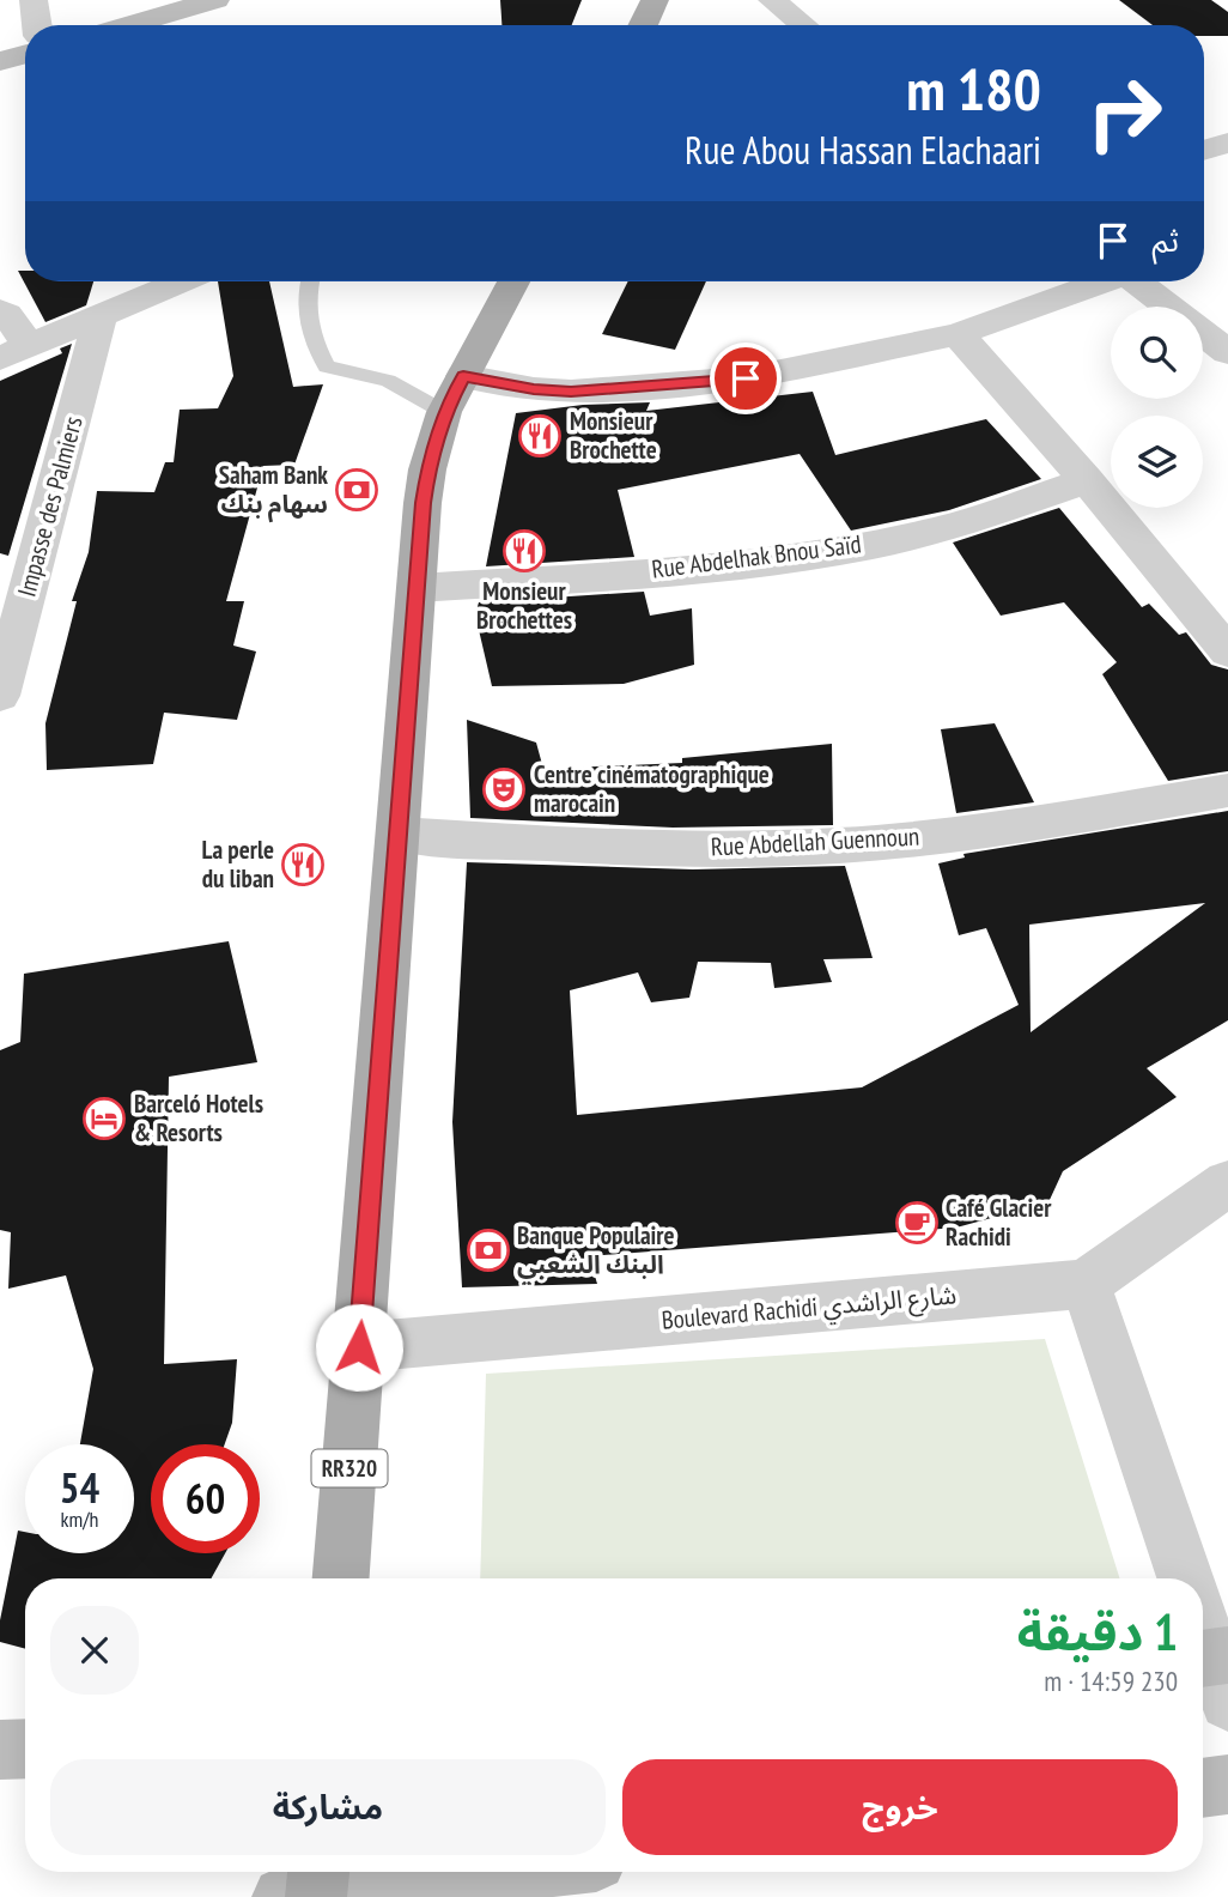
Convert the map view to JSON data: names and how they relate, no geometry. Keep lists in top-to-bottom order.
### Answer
{
  "streets": {
    "main road": ["RR320"],
    "street": [
      "Impasse des Palmiers",
      "Rue Abdelhak Bnou Saïd",
      "Rue Abdellah Guennoun",
      "Boulevard Rachidi شارع الراشدي"
    ]
  },
  "crossings": [
    ["Rue Abdelhak Bnou Saïd", "RR320"],
    ["Rue Abdellah Guennoun", "RR320"],
    ["Boulevard Rachidi شارع الراشدي", "RR320"]
  ],
  "places": {
    "restaurant": ["Monsieur Brochette", "Monsieur Brochettes", "La perle du liban"],
    "bank": ["Saham Bank سهام بنك", "Banque Populaire البنك الشعبي"],
    "theatre": ["Centre cinématographique marocain"],
    "hotel": ["Barceló Hotels & Resorts"],
    "cafe": ["Café Glacier Rachidi"]
  },
  "page": {
    "turn": ["180 m", "Rue Abou Hassan Elachaari"],
    "then": "ثم",
    "speed": "54 km/h",
    "limit": "60",
    "heading": ["1 دقيقة", "230 m · 14:59"],
    "buttons": ["خروج", "مشاركة"]
  }
}
